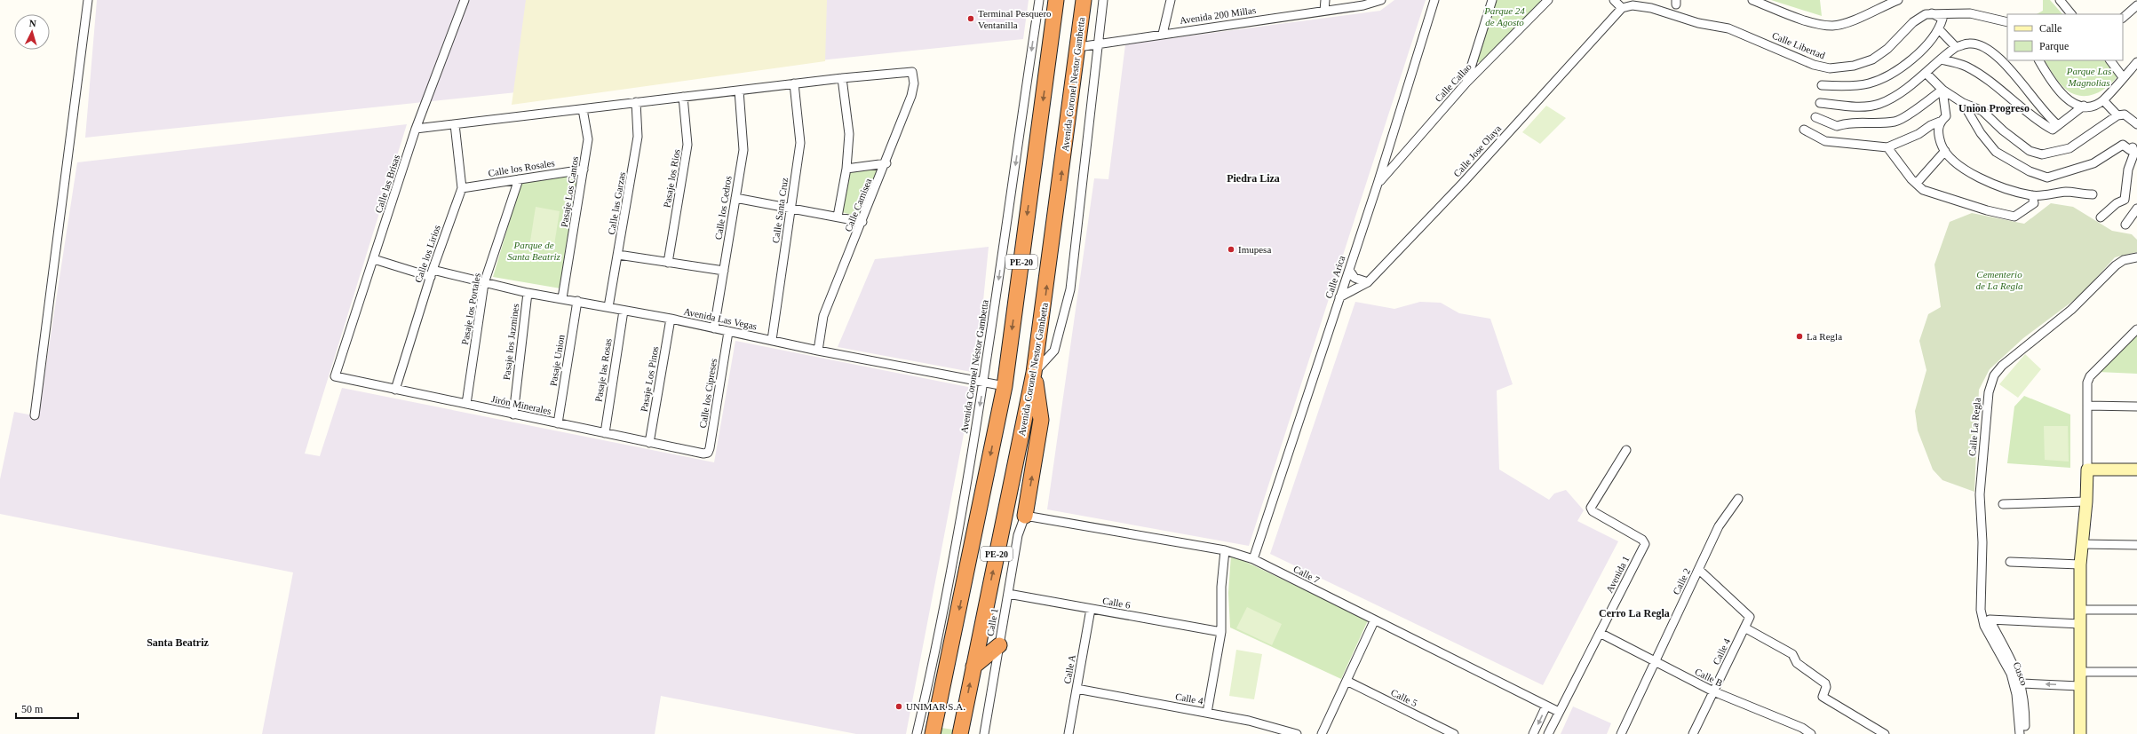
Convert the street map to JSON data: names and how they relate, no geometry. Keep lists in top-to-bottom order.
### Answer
{
  "streets": {
    "highway": ["Avenida Coronel Nestor Gambetta", "PE-20"],
    "street": [
      "Avenida 200 Millas",
      "Calle Libertad",
      "Calle Callao",
      "Calle Jose Olaya",
      "Calle los Rosales",
      "Pasaje los Rios",
      "Calle las Brisas",
      "Pasaje Los Cantos",
      "Calle las Garzas",
      "Calle Camisea",
      "Calle los Cedros",
      "Calle Santa Cruz",
      "Calle los Lirios",
      "Calle Arica",
      "Pasaje los Portales",
      "Avenida Las Vegas",
      "Pasaje los Jazmines",
      "Pasaje Union",
      "Avenida Coronel Néstor Gambetta",
      "Pasaje las Rosas",
      "Pasaje Los Pinos",
      "Calle los Cipreses",
      "Jirón Minerales",
      "Calle La Regla",
      "Calle 7",
      "Avenida 1",
      "Calle 2",
      "Calle 6",
      "Calle 1",
      "Calle 4",
      "Calle A",
      "Cusco",
      "Calle B",
      "Calle 5"
    ]
  },
  "crossings": [
    ["Avenida 200 Millas", "Avenida Coronel Nestor Gambetta"],
    ["Calle Libertad", "Calle Jose Olaya"],
    ["Calle Callao", "Calle Arica"],
    ["Calle Jose Olaya", "Calle Arica"],
    ["Calle los Rosales", "Pasaje Los Cantos"],
    ["Calle los Rosales", "Calle los Lirios"],
    ["Calle los Rosales", "Pasaje los Portales"],
    ["Calle las Brisas", "Avenida Las Vegas"],
    ["Calle las Brisas", "Jirón Minerales"],
    ["Pasaje Los Cantos", "Avenida Las Vegas"],
    ["Calle las Garzas", "Avenida Las Vegas"],
    ["Calle Camisea", "Avenida Las Vegas"],
    ["Calle los Cedros", "Avenida Las Vegas"],
    ["Calle Santa Cruz", "Avenida Las Vegas"],
    ["Calle los Lirios", "Avenida Las Vegas"],
    ["Calle los Lirios", "Jirón Minerales"],
    ["PE-20", "Avenida Las Vegas"],
    ["Calle Arica", "Calle 7"],
    ["Pasaje los Portales", "Avenida Las Vegas"],
    ["Pasaje los Portales", "Jirón Minerales"],
    ["Avenida Las Vegas", "Pasaje los Jazmines"],
    ["Avenida Las Vegas", "Pasaje Union"],
    ["Avenida Las Vegas", "Avenida Coronel Néstor Gambetta"],
    ["Avenida Las Vegas", "Pasaje las Rosas"],
    ["Avenida Las Vegas", "Pasaje Los Pinos"],
    ["Avenida Las Vegas", "Calle los Cipreses"],
    ["Pasaje los Jazmines", "Jirón Minerales"],
    ["Pasaje Union", "Jirón Minerales"],
    ["Pasaje las Rosas", "Jirón Minerales"],
    ["Pasaje Los Pinos", "Jirón Minerales"],
    ["Calle los Cipreses", "Jirón Minerales"],
    ["Calle La Regla", "Cusco"],
    ["Calle 7", "Avenida 1"],
    ["Calle 7", "Calle 1"],
    ["Avenida 1", "Calle B"],
    ["Calle 2", "Calle 4"],
    ["Calle 2", "Calle B"],
    ["Calle 6", "Calle 1"],
    ["Calle 6", "Calle A"],
    ["Calle 4", "Calle A"],
    ["Calle 4", "Calle B"]
  ],
  "districts": [
    "Union Progreso",
    "Piedra Liza",
    "Cerro La Regla",
    "Santa Beatriz"
  ],
  "parks": [
    "Parque 24 de Agosto",
    "Parque Las Magnolias",
    "Parque de Santa Beatriz",
    "Cementerio de La Regla"
  ],
  "places": [
    "Terminal Pesquero Ventanilla",
    "Imupesa",
    "La Regla",
    "UNIMAR S.A."
  ],
  "legend": ["Calle", "Parque"],
  "scale_bar": "50 m",
  "north": "top"
}
